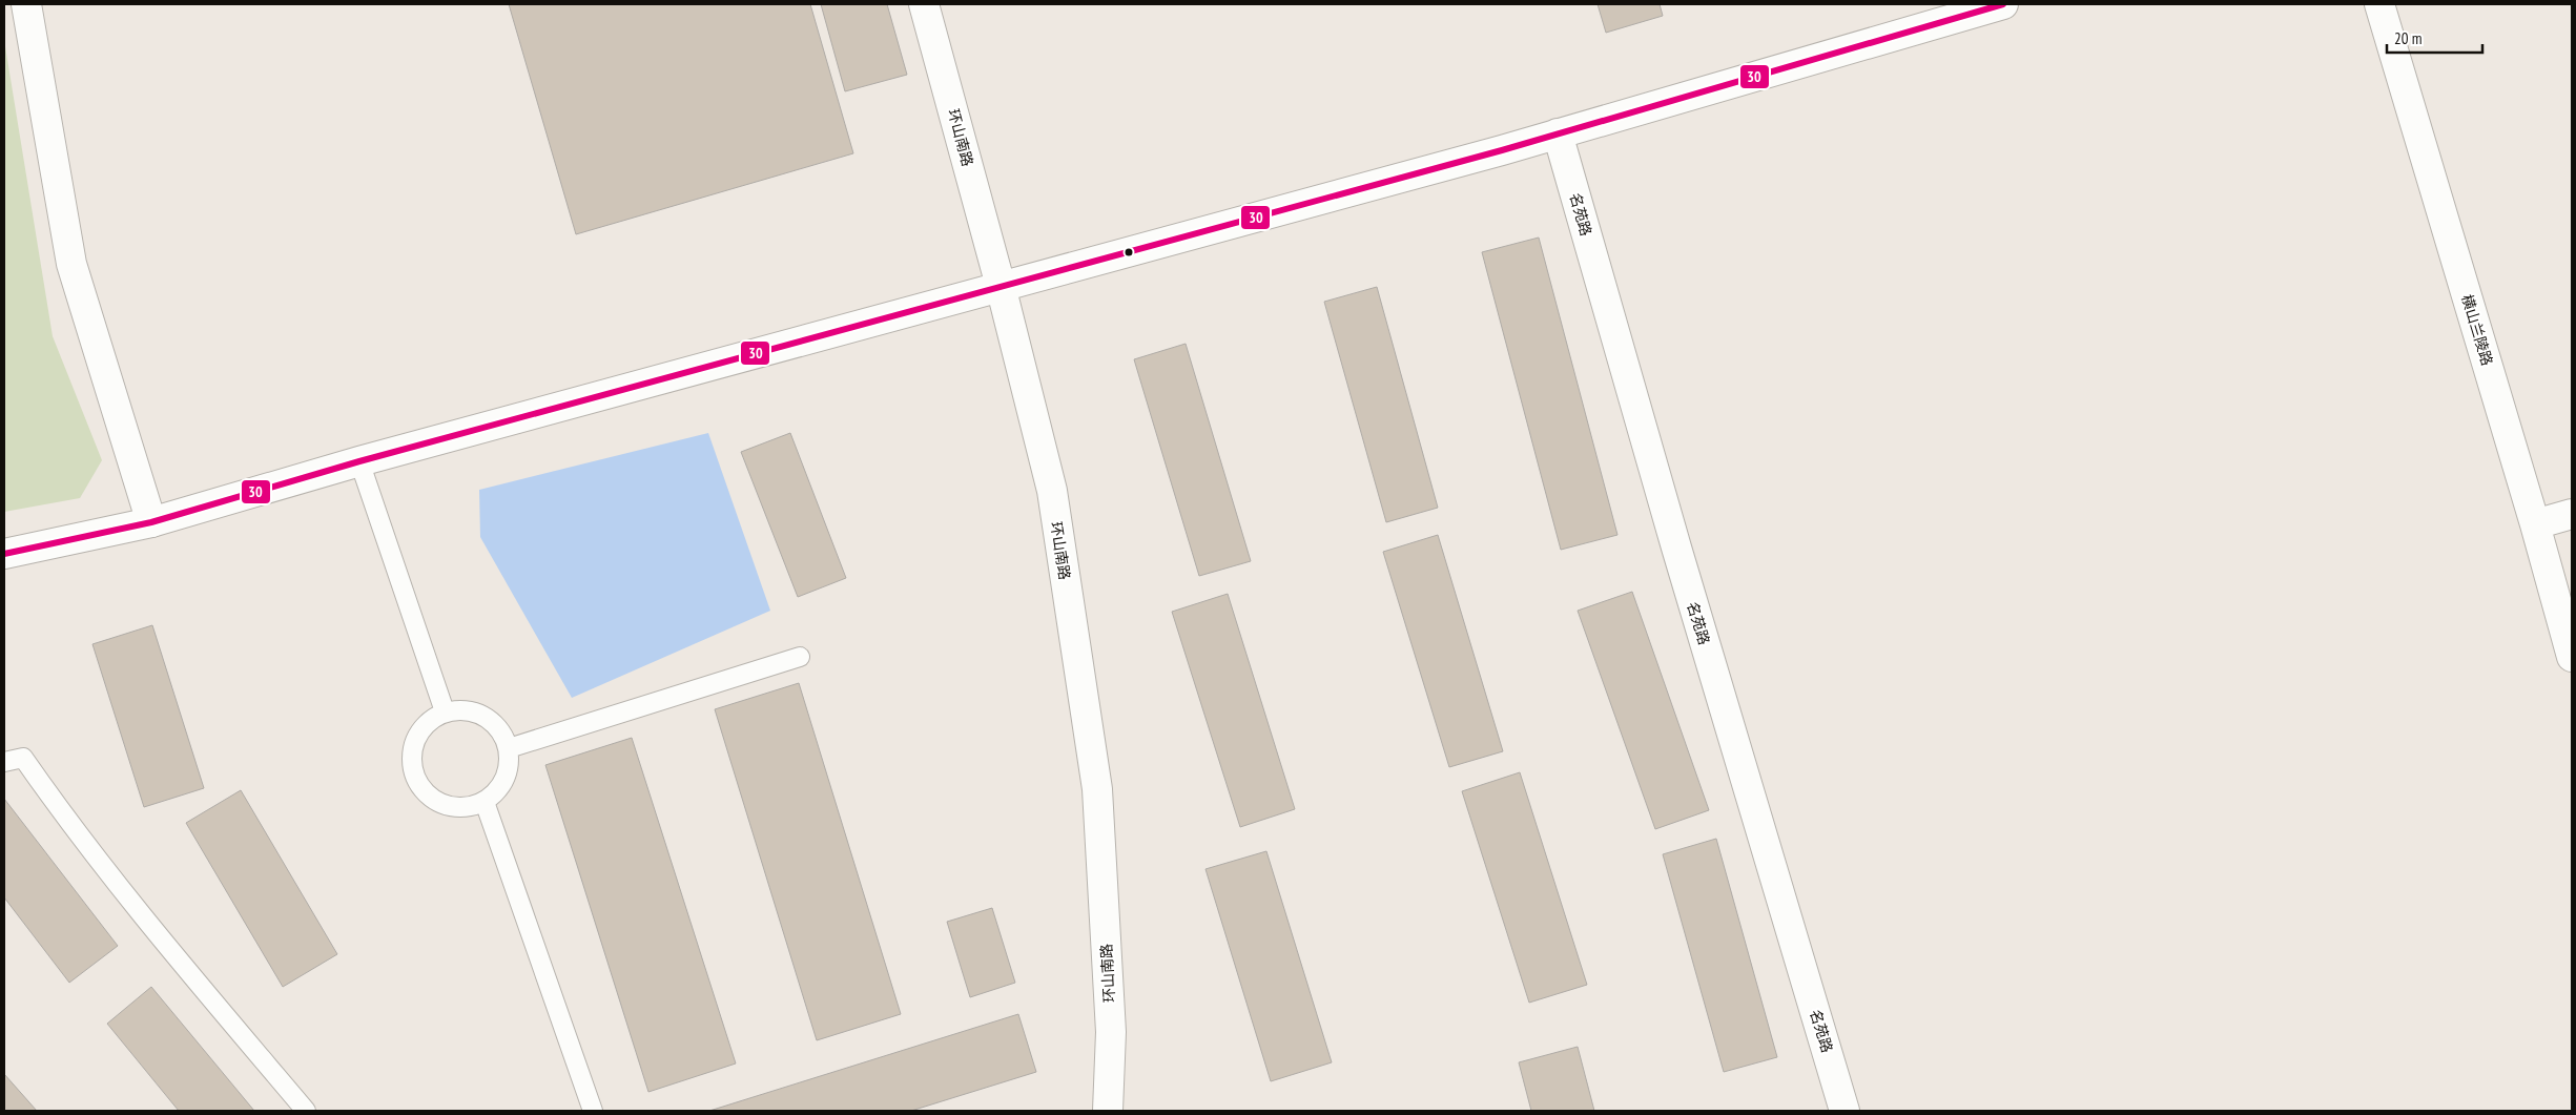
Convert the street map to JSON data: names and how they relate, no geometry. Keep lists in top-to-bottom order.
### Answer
{
  "streets": {
    "street": ["环山南路", "名苑路", "横山兰陵路"]
  },
  "lines": ["transit line 30"],
  "scale_bar": "20 m"
}
